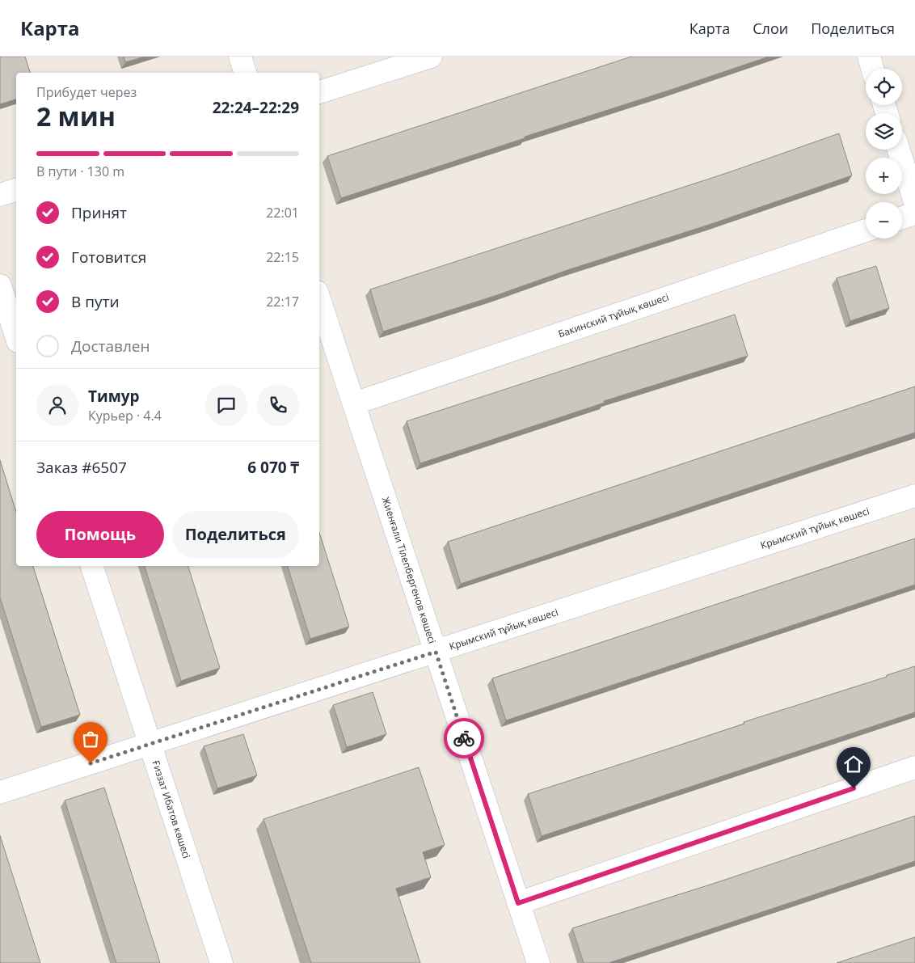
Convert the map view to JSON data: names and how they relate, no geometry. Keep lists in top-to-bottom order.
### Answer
{
  "streets": {
    "street": [
      "Бакинский тұйық көшесі",
      "Крымский тұйық көшесі",
      "Жиенғали Тілепбергенов көшесі",
      "Ғиззат Ибатов көшесі"
    ]
  },
  "crossings": [
    ["Бакинский тұйық көшесі", "Жиенғали Тілепбергенов көшесі"],
    ["Крымский тұйық көшесі", "Жиенғали Тілепбергенов көшесі"],
    ["Крымский тұйық көшесі", "Ғиззат Ибатов көшесі"]
  ],
  "page": {
    "header": "Карта",
    "nav": ["Карта", "Слои", "Поделиться"],
    "map_buttons": ["+", "−"],
    "heading": ["2 мин", "Прибудет через", "22:24–22:29"],
    "panel": [
      "Тимур",
      "Курьер · 4.4",
      "Заказ #6507",
      "6 070 ₸"
    ],
    "bar": "В пути · 130 m",
    "list": [
      ["Принят", "22:01"],
      ["Готовится", "22:15"],
      ["В пути", "22:17"],
      "Доставлен"
    ],
    "buttons": ["Помощь", "Поделиться"]
  }
}
